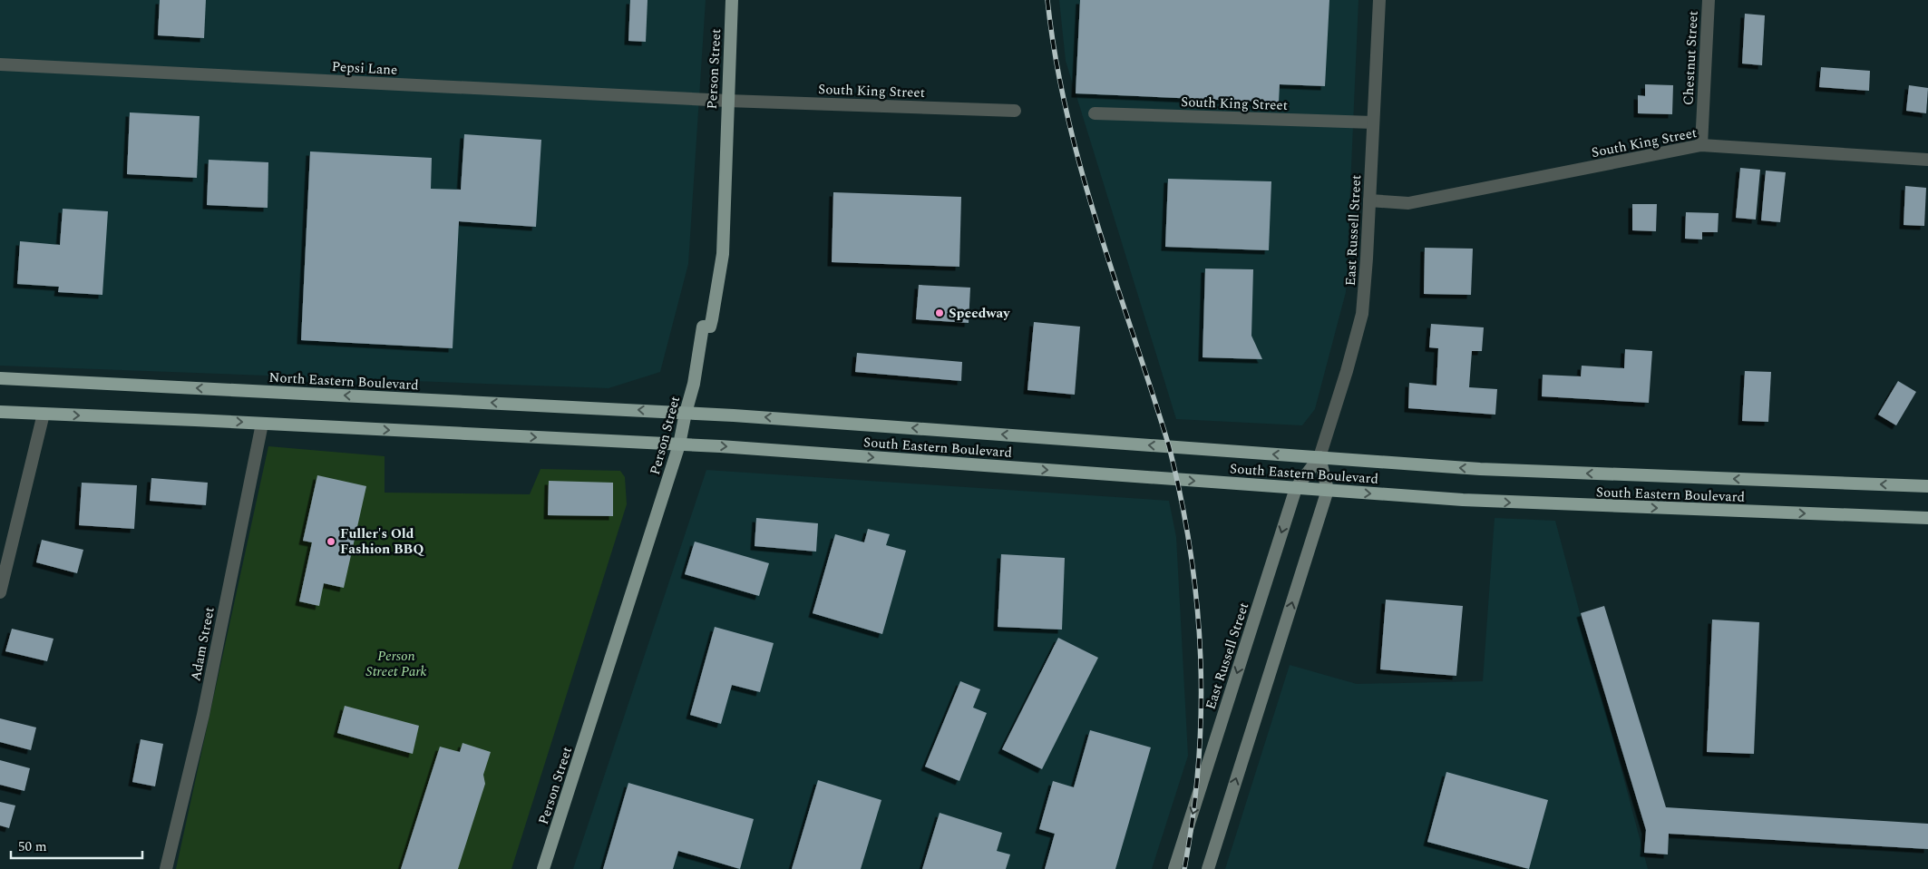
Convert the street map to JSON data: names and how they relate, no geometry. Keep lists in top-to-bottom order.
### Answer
{
  "streets": {
    "highway": ["North Eastern Boulevard", "South Eastern Boulevard"],
    "main road": ["Person Street", "East Russell Street"],
    "street": [
      "Chestnut Street",
      "Pepsi Lane",
      "South King Street",
      "Adam Street"
    ]
  },
  "crossings": [
    ["Chestnut Street", "South King Street"],
    ["Pepsi Lane", "Person Street"],
    ["Pepsi Lane", "South King Street"],
    ["Person Street", "South King Street"],
    ["Person Street", "North Eastern Boulevard"],
    ["Person Street", "South Eastern Boulevard"],
    ["South King Street", "East Russell Street"],
    ["East Russell Street", "South Eastern Boulevard"],
    ["North Eastern Boulevard", "South Eastern Boulevard"]
  ],
  "one_way": ["East Russell Street"],
  "parks": ["Person Street Park"],
  "places": ["Speedway", "Fuller's Old Fashion BBQ"],
  "scale_bar": "50 m"
}
